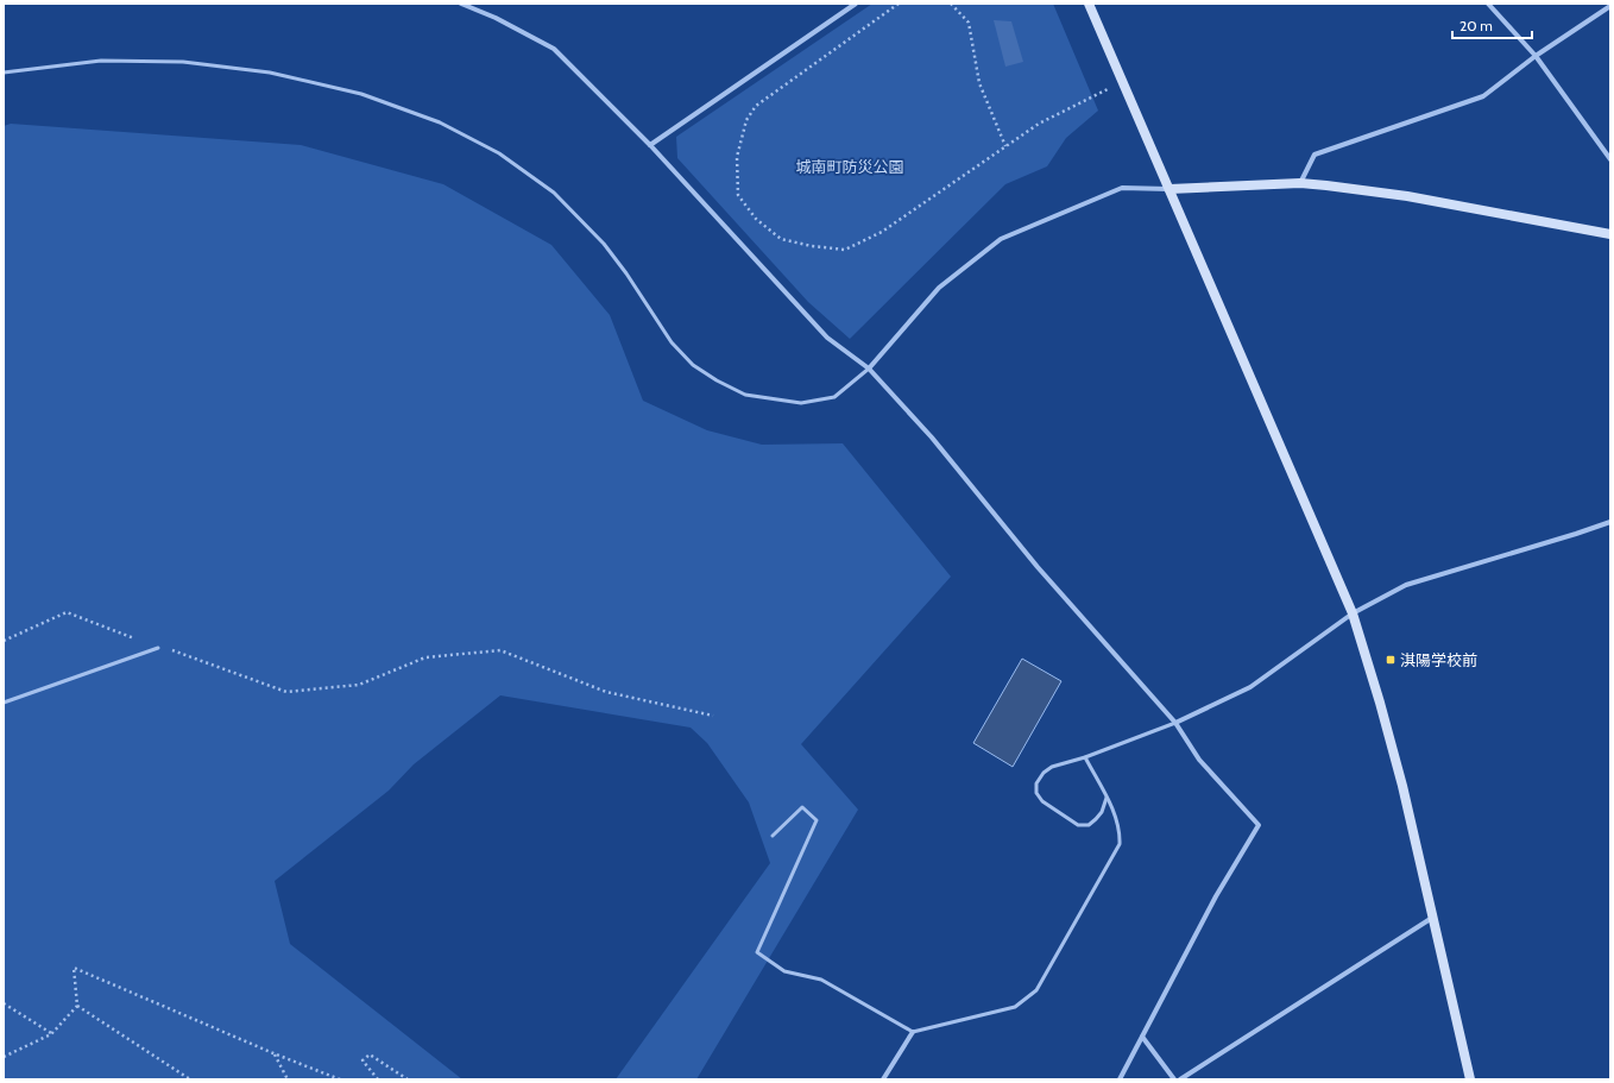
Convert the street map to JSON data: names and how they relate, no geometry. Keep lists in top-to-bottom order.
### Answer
{
  "parks": ["城南町防災公園"],
  "places": {
    "transit": ["淇陽学校前"]
  },
  "scale_bar": "20 m"
}
